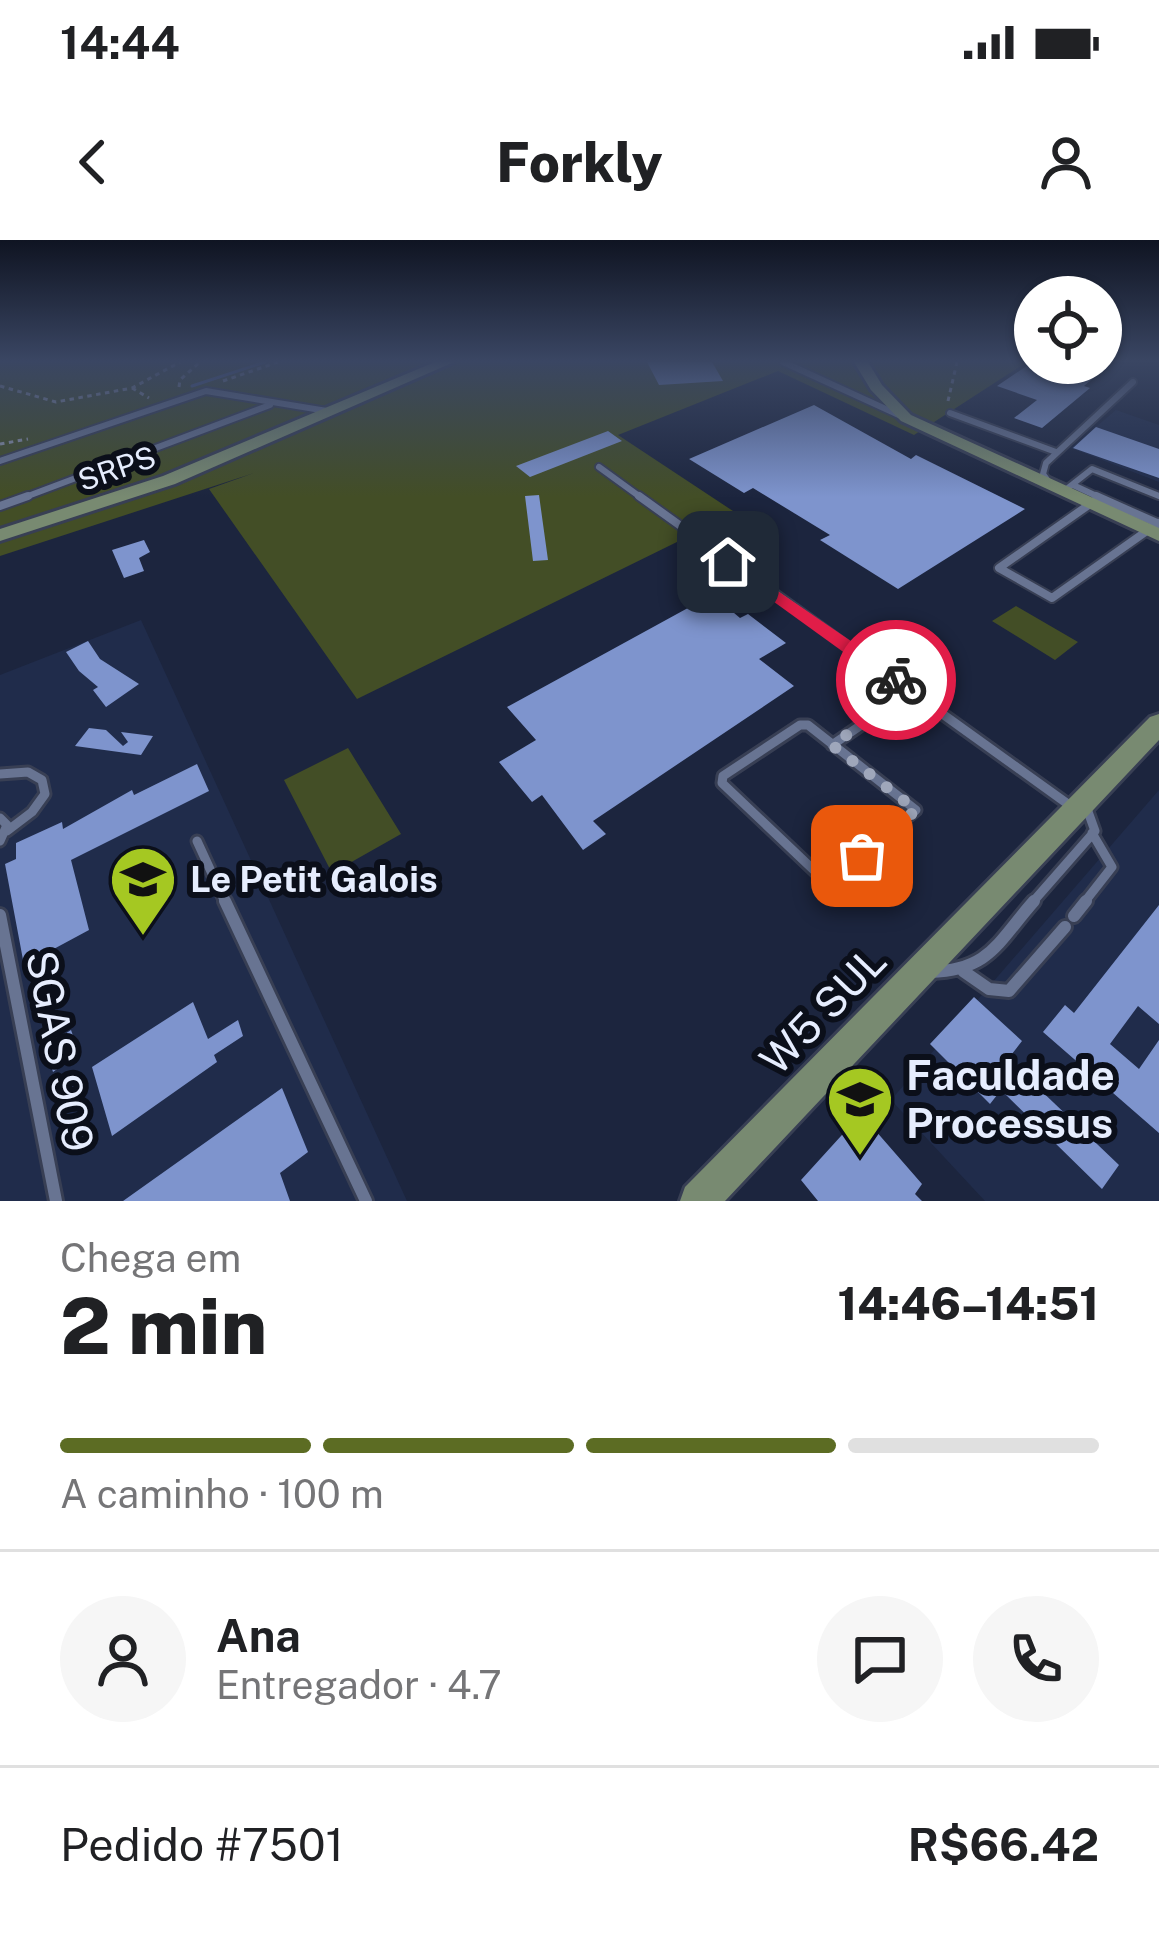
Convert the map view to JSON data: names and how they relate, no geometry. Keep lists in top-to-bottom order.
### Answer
{
  "streets": {
    "main road": ["SRPS", "W5 SUL"],
    "lane": ["SGAS 909"]
  },
  "places": {
    "school or university": ["Le Petit Galois", "Faculdade Processus"]
  },
  "page": {
    "status": "14:44",
    "header": "Forkly",
    "heading": ["2 min", "Chega em", "14:46–14:51"],
    "panel": [
      "Ana",
      "Entregador · 4.7",
      "Pedido #7501",
      "R$66.42"
    ],
    "bar": "A caminho · 100 m"
  }
}
